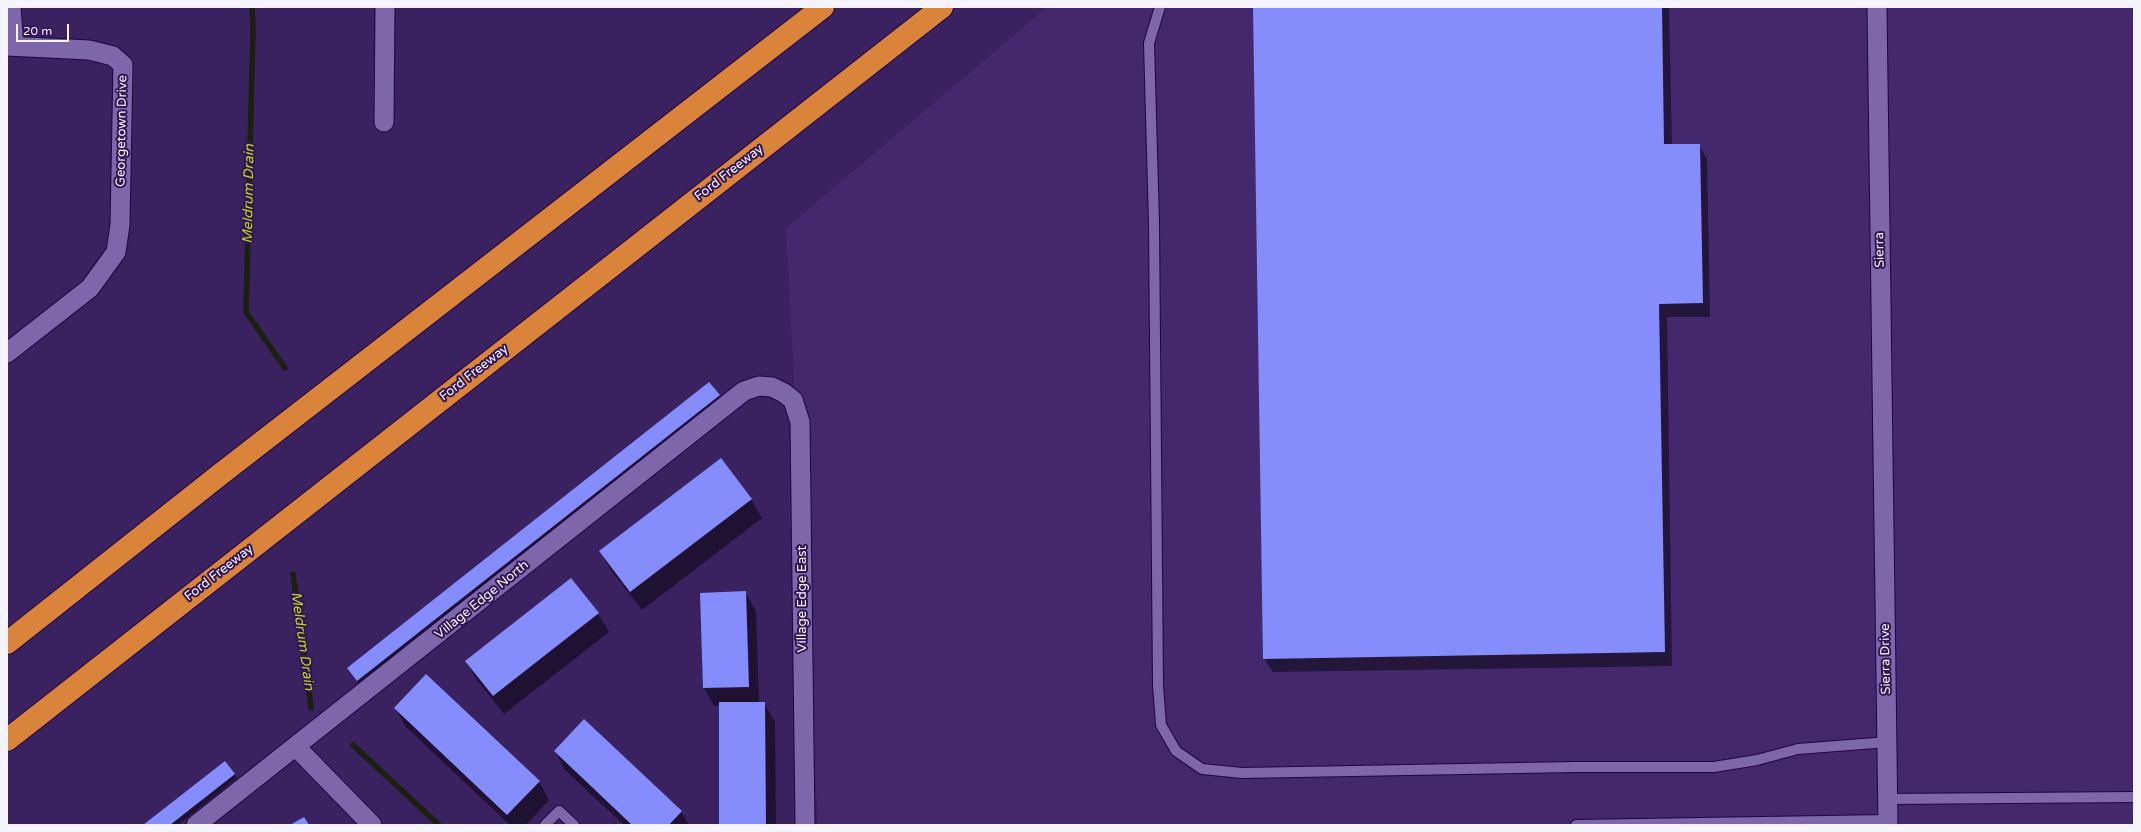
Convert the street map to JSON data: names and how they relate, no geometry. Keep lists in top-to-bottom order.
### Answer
{
  "streets": {
    "highway": ["Ford Freeway"],
    "street": [
      "Georgetown Drive",
      "Sierra",
      "Village Edge East",
      "Village Edge North",
      "Sierra Drive"
    ]
  },
  "crossings": [
    ["Sierra", "Sierra Drive"],
    ["Village Edge East", "Village Edge North"]
  ],
  "water": ["Meldrum Drain"],
  "scale_bar": "20 m"
}
